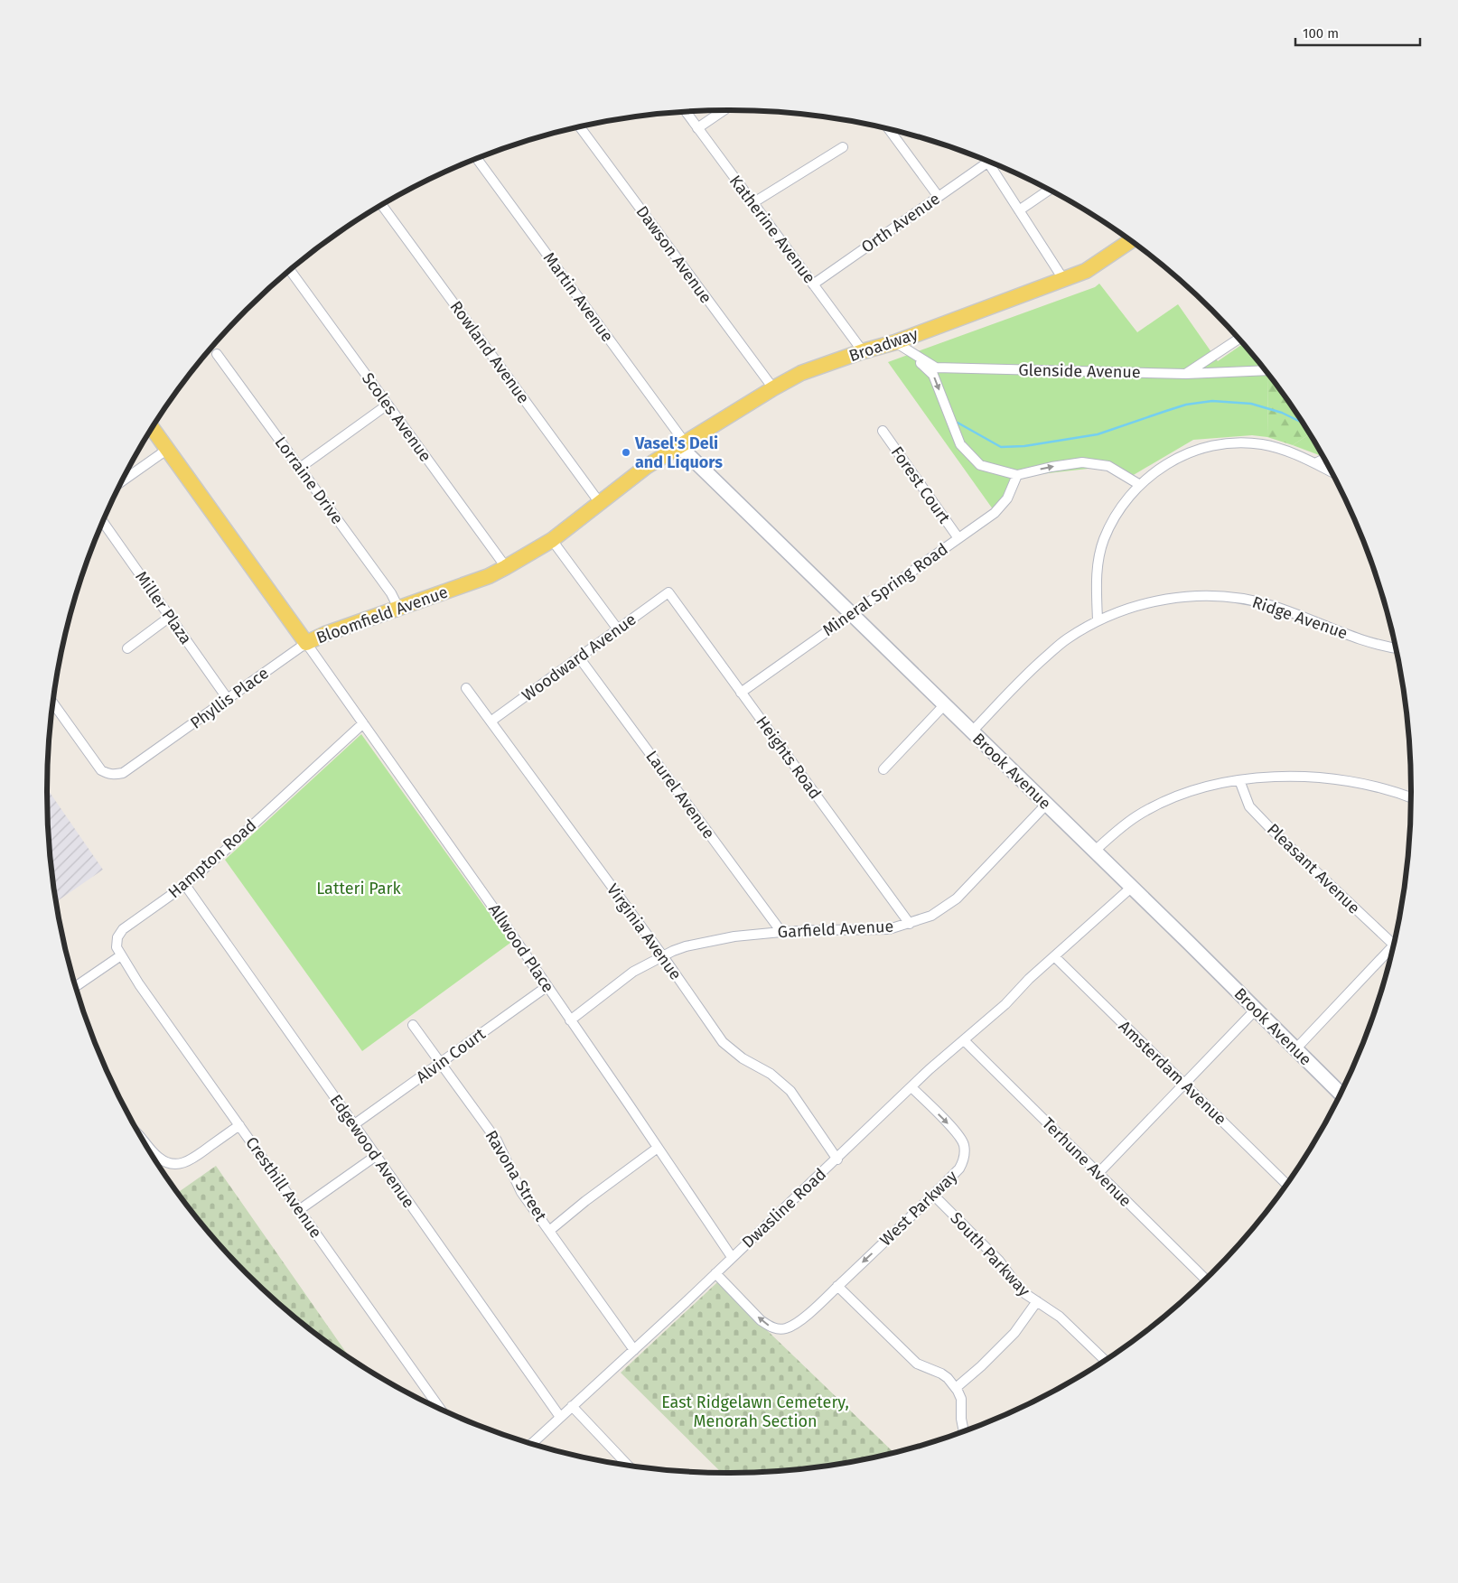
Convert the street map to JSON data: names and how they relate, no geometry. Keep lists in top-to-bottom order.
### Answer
{
  "streets": {
    "main road": ["Broadway", "Bloomfield Avenue", "Brook Avenue"],
    "street": [
      "Orth Avenue",
      "Katherine Avenue",
      "Dawson Avenue",
      "Martin Avenue",
      "Rowland Avenue",
      "Glenside Avenue",
      "Scoles Avenue",
      "Lorraine Drive",
      "Forest Court",
      "Mineral Spring Road",
      "Miller Plaza",
      "Ridge Avenue",
      "Woodward Avenue",
      "Phyllis Place",
      "Heights Road",
      "Laurel Avenue",
      "Hampton Road",
      "Pleasant Avenue",
      "Garfield Avenue",
      "Virginia Avenue",
      "Allwood Place",
      "Alvin Court",
      "Amsterdam Avenue",
      "Edgewood Avenue",
      "Terhune Avenue",
      "Ravona Street",
      "Cresthill Avenue",
      "Dwasline Road",
      "West Parkway",
      "South Parkway"
    ]
  },
  "crossings": [
    ["Orth Avenue", "Katherine Avenue"],
    ["Katherine Avenue", "Broadway"],
    ["Dawson Avenue", "Broadway"],
    ["Martin Avenue", "Broadway"],
    ["Martin Avenue", "Brook Avenue"],
    ["Broadway", "Glenside Avenue"],
    ["Broadway", "Bloomfield Avenue"],
    ["Broadway", "Brook Avenue"],
    ["Rowland Avenue", "Bloomfield Avenue"],
    ["Scoles Avenue", "Bloomfield Avenue"],
    ["Lorraine Drive", "Bloomfield Avenue"],
    ["Forest Court", "Mineral Spring Road"],
    ["Mineral Spring Road", "Heights Road"],
    ["Mineral Spring Road", "Brook Avenue"],
    ["Miller Plaza", "Phyllis Place"],
    ["Bloomfield Avenue", "Phyllis Place"],
    ["Bloomfield Avenue", "Allwood Place"],
    ["Ridge Avenue", "Brook Avenue"],
    ["Woodward Avenue", "Heights Road"],
    ["Woodward Avenue", "Laurel Avenue"],
    ["Woodward Avenue", "Virginia Avenue"],
    ["Phyllis Place", "Allwood Place"],
    ["Heights Road", "Garfield Avenue"],
    ["Brook Avenue", "Garfield Avenue"],
    ["Brook Avenue", "Dwasline Road"],
    ["Laurel Avenue", "Garfield Avenue"],
    ["Hampton Road", "Allwood Place"],
    ["Hampton Road", "Edgewood Avenue"],
    ["Hampton Road", "Cresthill Avenue"],
    ["Garfield Avenue", "Virginia Avenue"],
    ["Garfield Avenue", "Allwood Place"],
    ["Virginia Avenue", "Dwasline Road"],
    ["Allwood Place", "Alvin Court"],
    ["Allwood Place", "Dwasline Road"],
    ["Alvin Court", "Edgewood Avenue"],
    ["Alvin Court", "Ravona Street"],
    ["Amsterdam Avenue", "Dwasline Road"],
    ["Edgewood Avenue", "Dwasline Road"],
    ["Terhune Avenue", "Dwasline Road"],
    ["Ravona Street", "Dwasline Road"],
    ["Dwasline Road", "West Parkway"],
    ["West Parkway", "South Parkway"]
  ],
  "parks": ["Latteri Park", "East Ridgelawn Cemetery, Menorah Section"],
  "places": ["Vasel's Deli and Liquors"],
  "scale_bar": "100 m"
}
